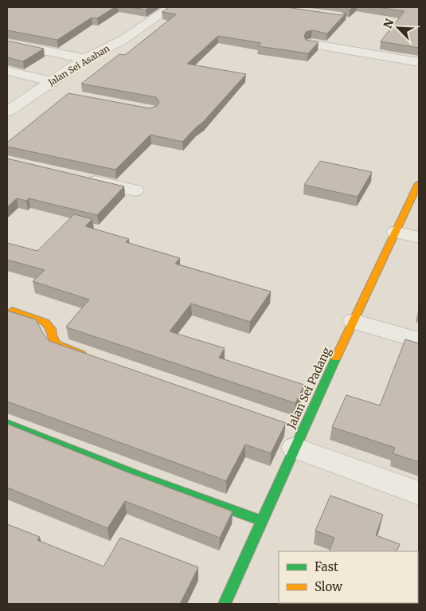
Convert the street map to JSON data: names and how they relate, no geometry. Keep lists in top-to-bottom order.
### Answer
{
  "streets": {
    "street": ["Jalan Sei Asahan", "Jalan Sei Padang"]
  },
  "legend": ["Fast", "Slow"],
  "north": "top left"
}
